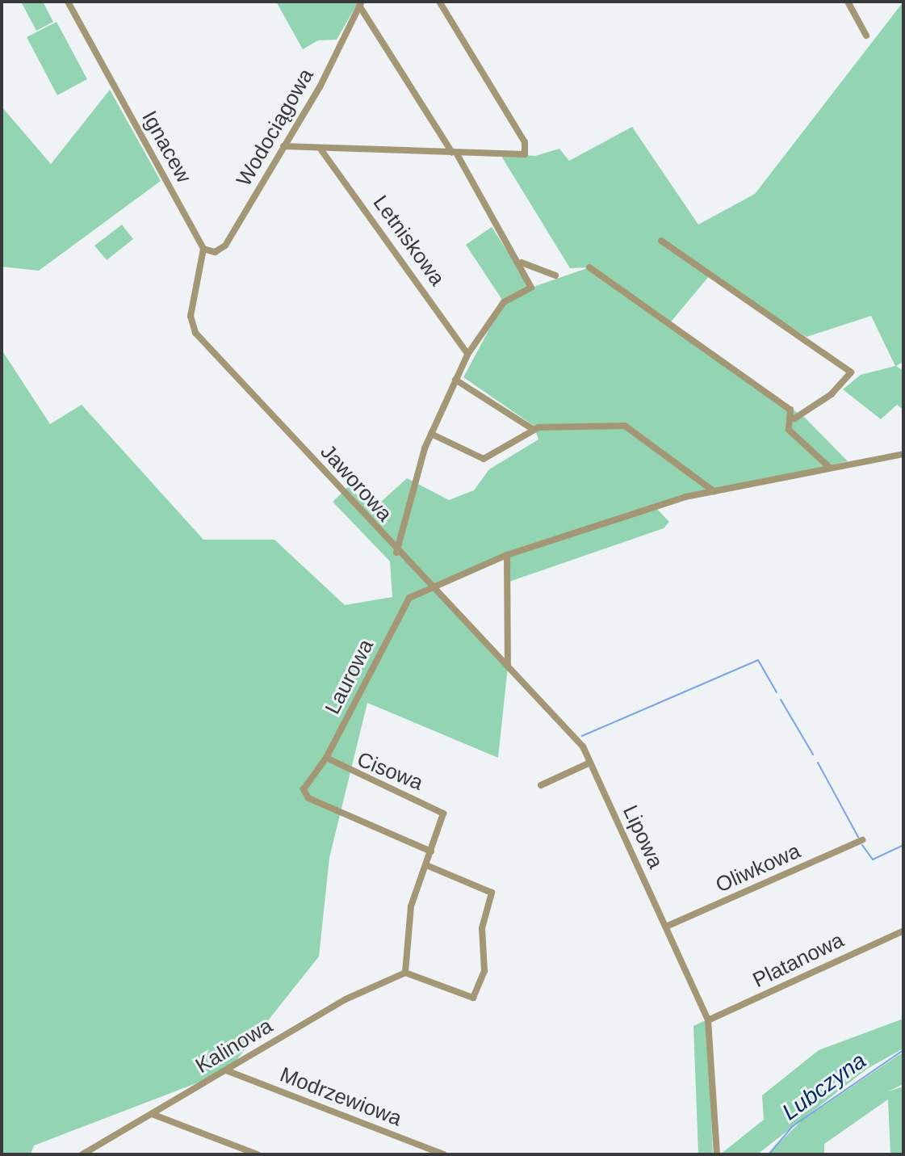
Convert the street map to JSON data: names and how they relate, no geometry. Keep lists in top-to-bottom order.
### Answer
{
  "streets": {
    "street": [
      "Wodociągowa",
      "Ignacew",
      "Letniskowa",
      "Jaworowa",
      "Laurowa",
      "Cisowa",
      "Lipowa",
      "Oliwkowa",
      "Platanowa",
      "Kalinowa",
      "Modrzewiowa"
    ]
  },
  "crossings": [
    ["Wodociągowa", "Ignacew"],
    ["Wodociągowa", "Jaworowa"],
    ["Ignacew", "Jaworowa"],
    ["Jaworowa", "Laurowa"],
    ["Jaworowa", "Lipowa"],
    ["Laurowa", "Cisowa"],
    ["Lipowa", "Oliwkowa"],
    ["Lipowa", "Platanowa"],
    ["Kalinowa", "Modrzewiowa"]
  ],
  "water": ["Lubczyna"]
}
